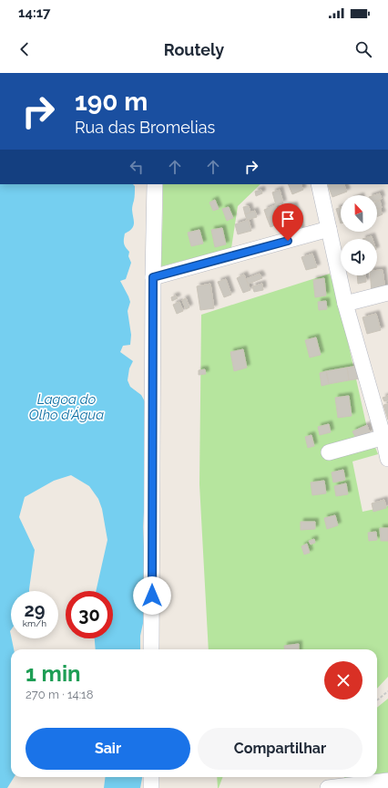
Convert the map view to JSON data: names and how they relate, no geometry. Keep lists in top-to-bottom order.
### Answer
{
  "water": ["Lagoa do Olho d'Água"],
  "north": "top",
  "page": {
    "status": "14:17",
    "header": "Routely",
    "turn": ["190 m", "Rua das Bromelias"],
    "speed": "29 km/h",
    "limit": "30",
    "heading": ["1 min", "270 m · 14:18"],
    "buttons": ["Sair", "Compartilhar"]
  }
}
